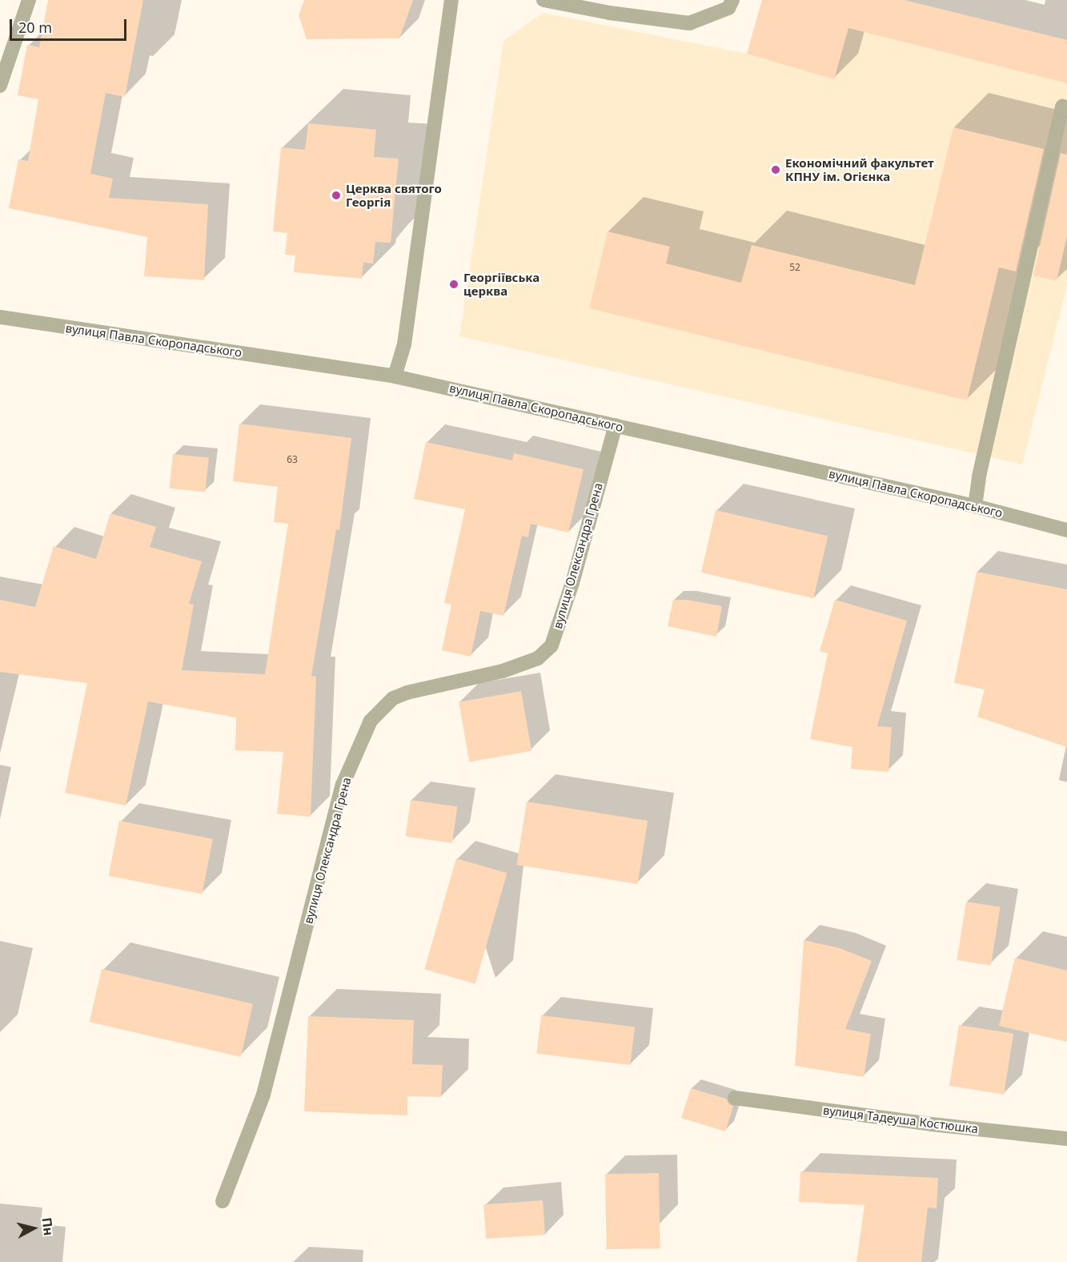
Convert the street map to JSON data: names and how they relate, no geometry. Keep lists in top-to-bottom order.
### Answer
{
  "streets": {
    "street": ["вулиця Павла Скоропадського", "вулиця Олександра Грена", "вулиця Тадеуша Костюшка"]
  },
  "crossings": [
    ["вулиця Павла Скоропадського", "вулиця Олександра Грена"]
  ],
  "places": ["Економічний факультет КПНУ ім. Огієнка", "Церква святого Георгія", "Георгіївська церква"],
  "house_numbers": ["52", "63"],
  "scale_bar": "20 m",
  "north": "right"
}
